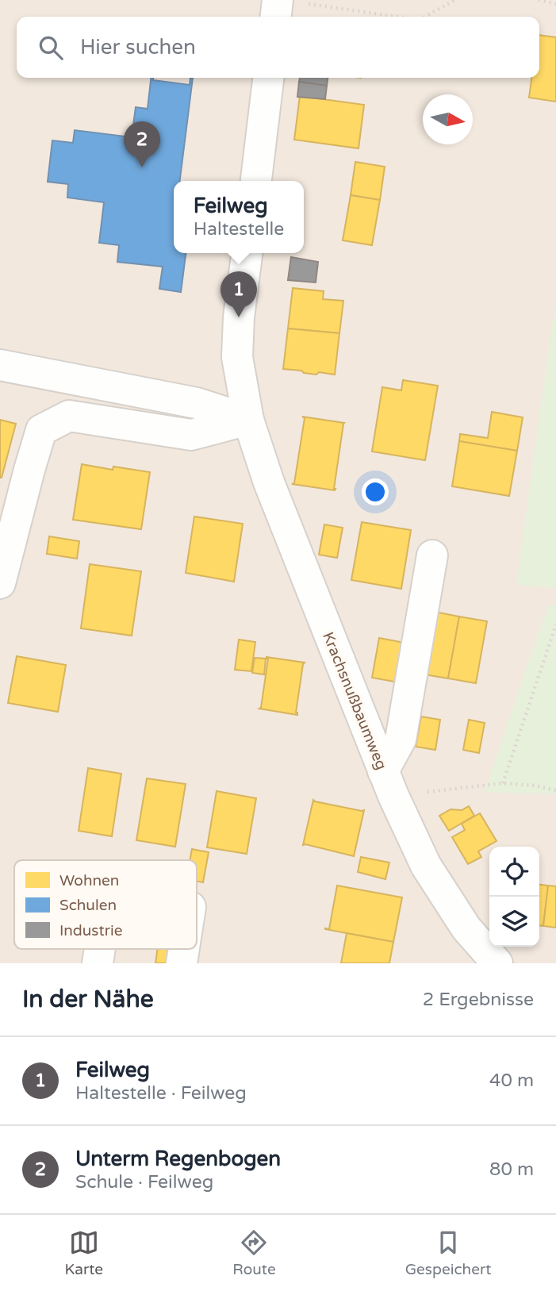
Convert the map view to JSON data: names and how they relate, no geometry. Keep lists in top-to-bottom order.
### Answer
{
  "streets": {
    "street": ["Krachsnußbaumweg"]
  },
  "legend": ["Wohnen", "Schulen", "Industrie"],
  "north": "right",
  "page": {
    "search": "Hier suchen",
    "pins": ["2", "1"],
    "popup": ["Feilweg", "Haltestelle"],
    "heading": ["In der Nähe", "2 Ergebnisse"],
    "list": [
      {
        "mark": "1",
        "name": "Feilweg",
        "note": "Haltestelle · Feilweg",
        "value": "40 m"
      },
      {
        "mark": "2",
        "name": "Unterm Regenbogen",
        "note": "Schule · Feilweg",
        "value": "80 m"
      }
    ],
    "nav": ["Karte", "Route", "Gespeichert"]
  }
}
